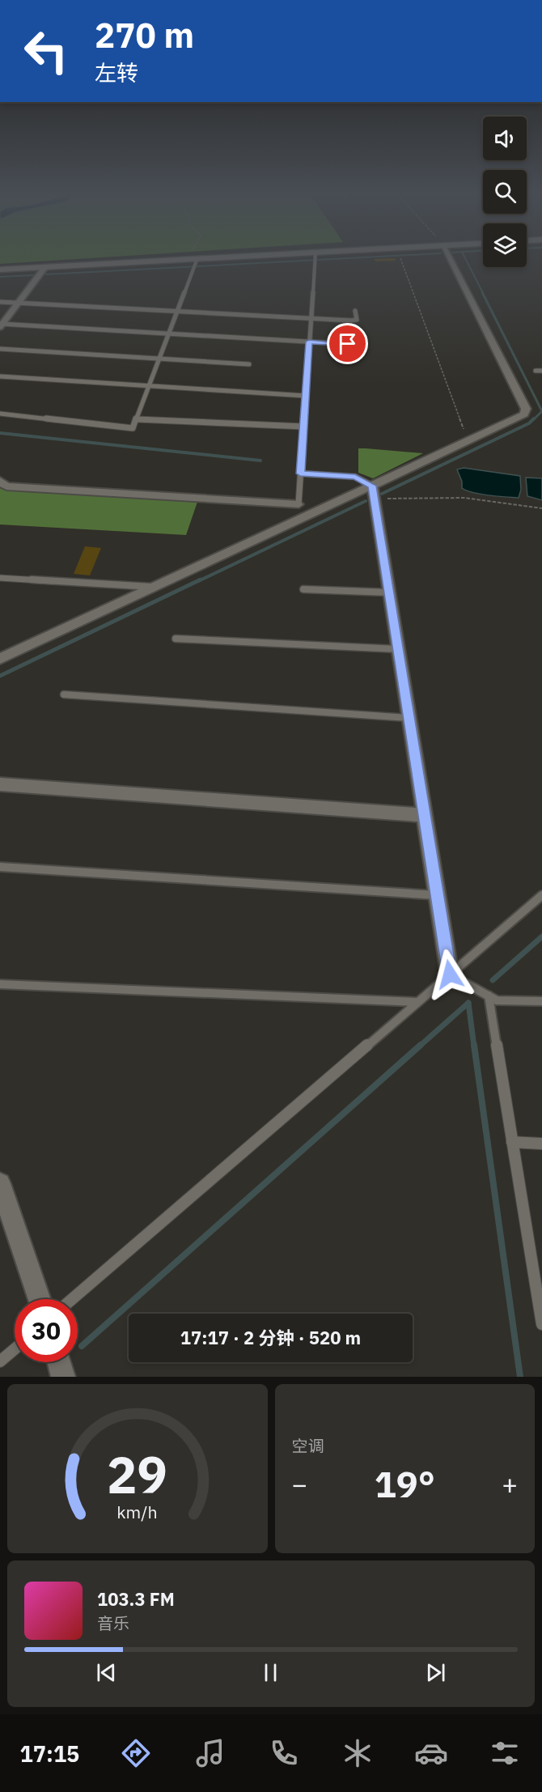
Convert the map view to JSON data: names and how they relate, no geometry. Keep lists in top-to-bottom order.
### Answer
{
  "page": {
    "turn": ["270 m", "左转"],
    "limit": "30",
    "trip": "17:17 · 2 分钟 · 520 m",
    "tile": "空调",
    "heat": ["−", "19°", "+"],
    "song": ["103.3 FM", "音乐"],
    "tabs": "17:15",
    "gauge": ["29", "km/h"]
  }
}
